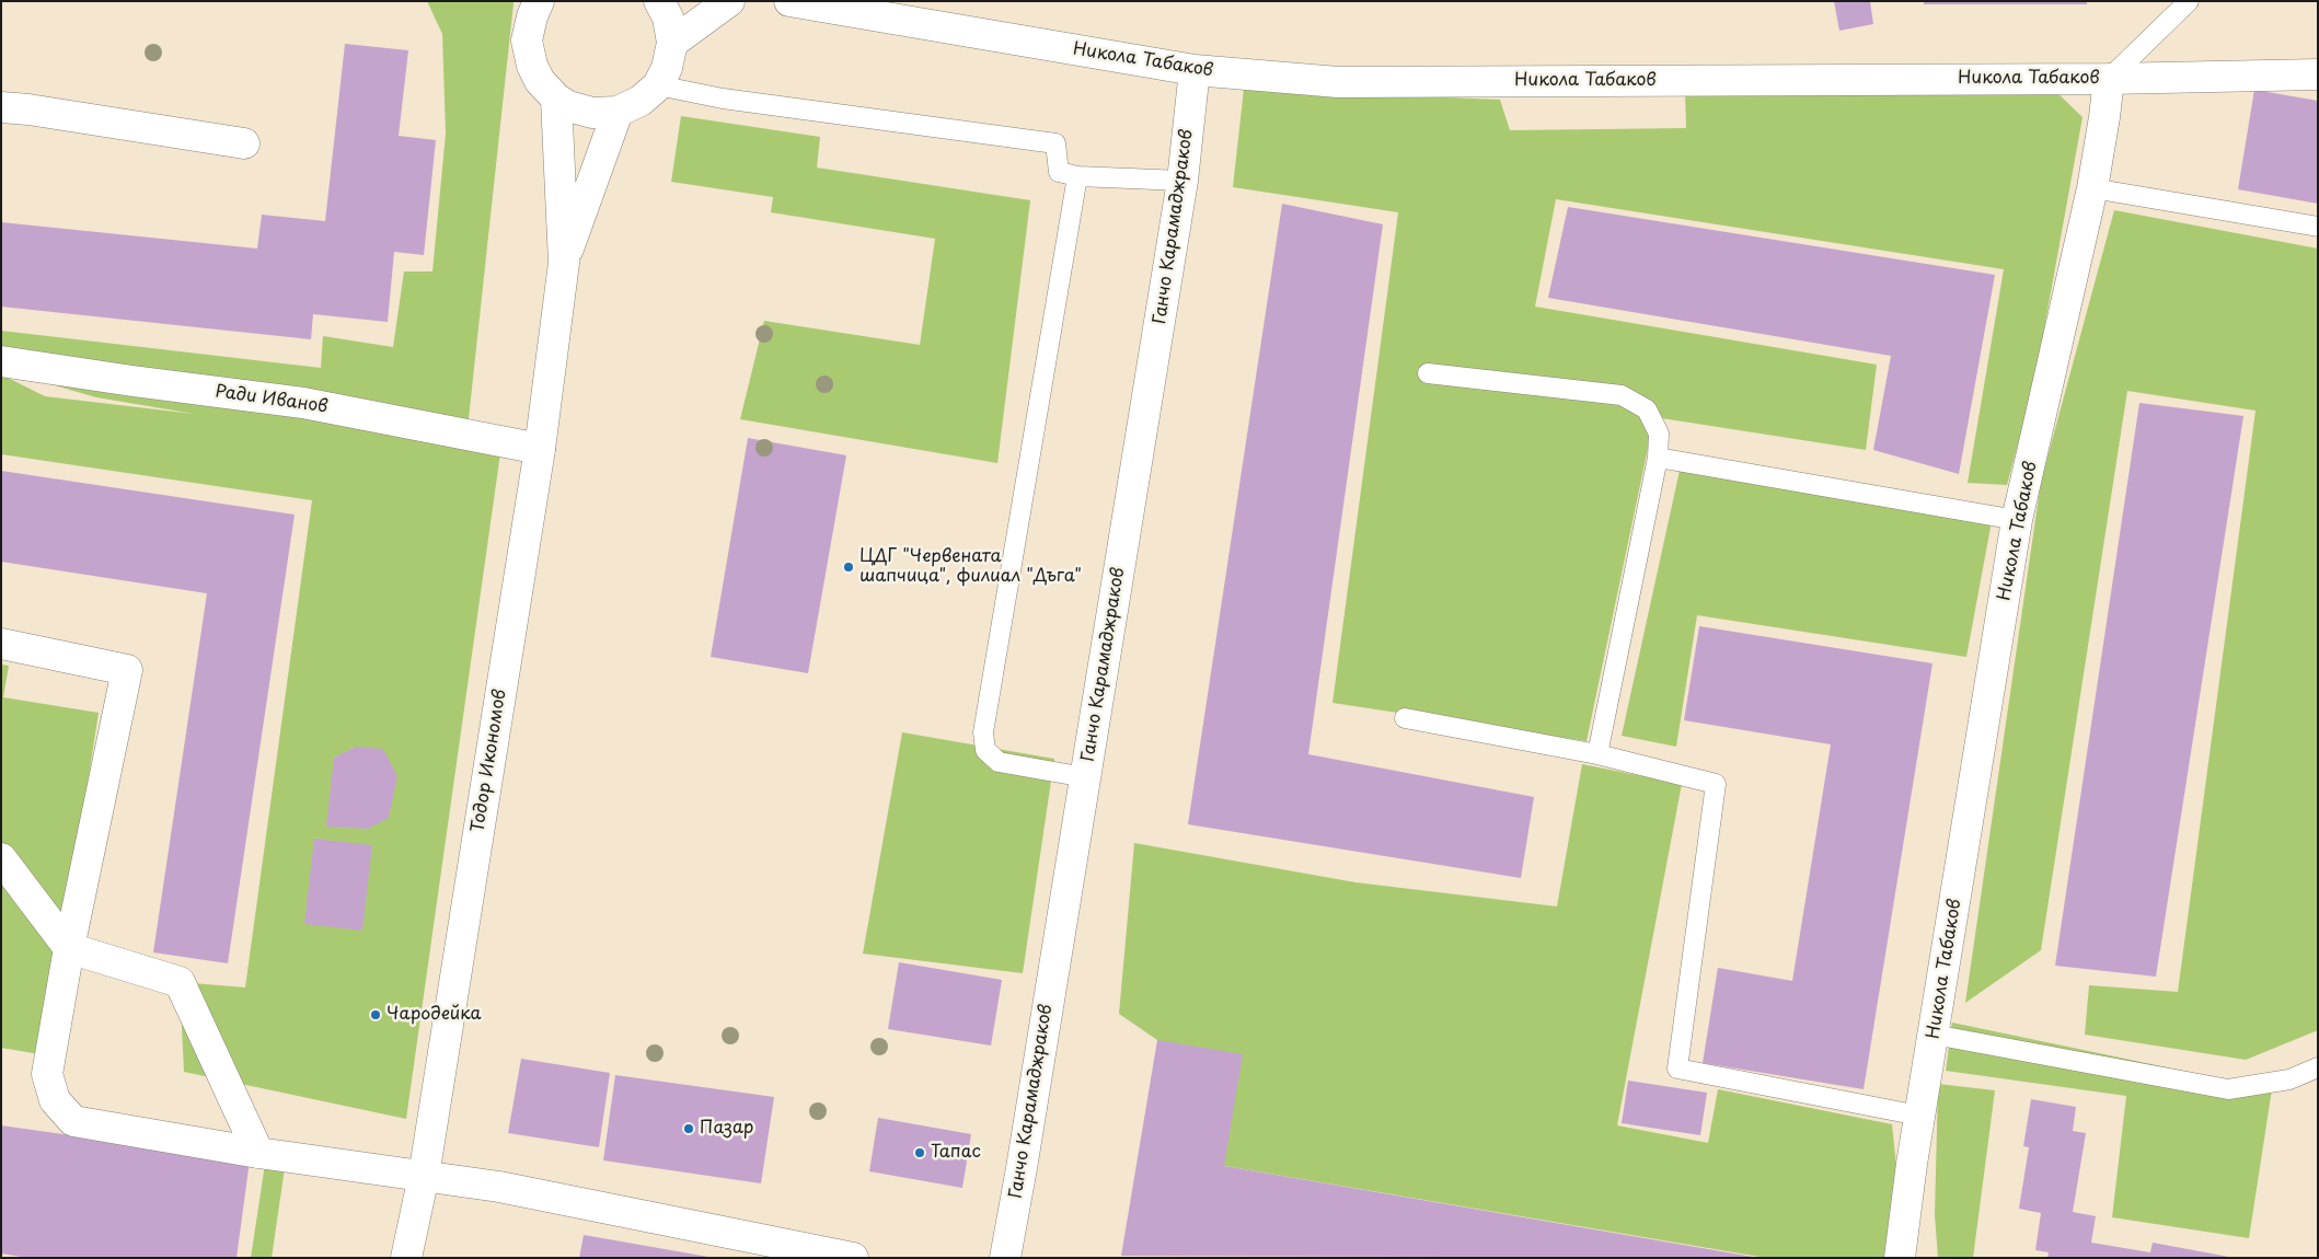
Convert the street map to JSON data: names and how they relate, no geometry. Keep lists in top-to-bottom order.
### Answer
{
  "streets": {
    "street": [
      "Никола Табаков",
      "Ганчо Карамаджраков",
      "Ради Иванов",
      "Тодор Икономов"
    ]
  },
  "crossings": [
    ["Никола Табаков", "Ганчо Карамаджраков"],
    ["Ради Иванов", "Тодор Икономов"]
  ],
  "places": [
    "ЦДГ \"Червената шапчица\", филиал \"Дъга\"",
    "Чародейка",
    "Пазар",
    "Тапас"
  ]
}
